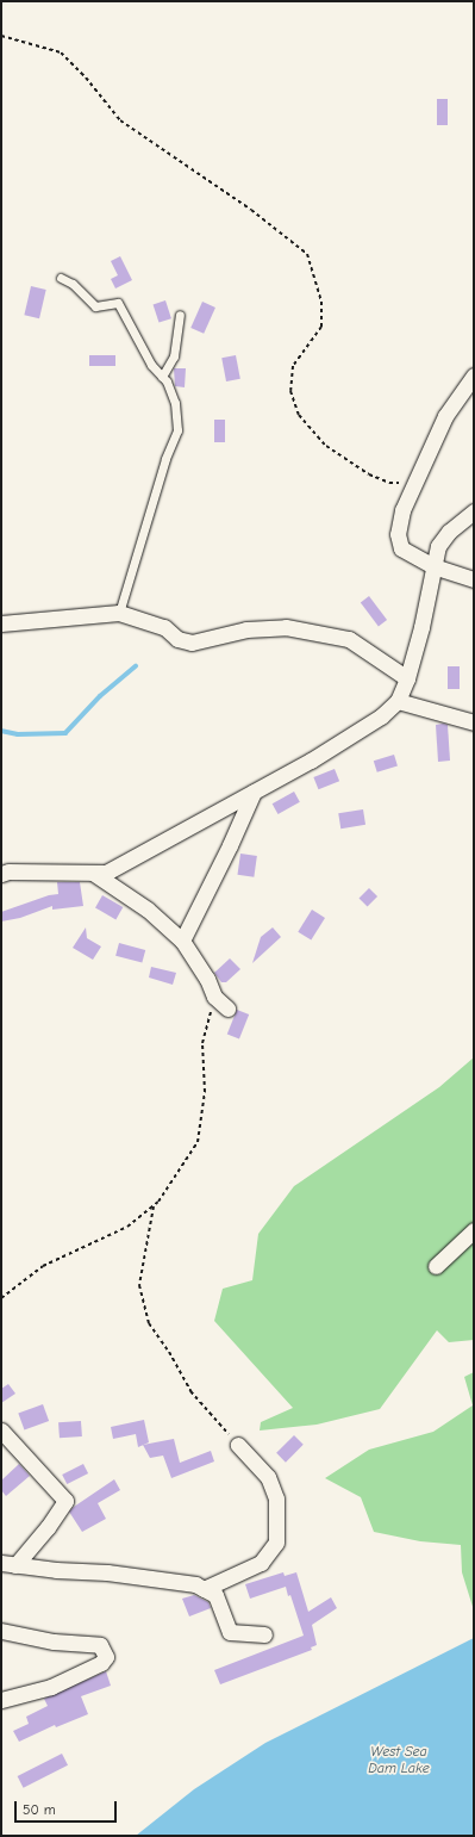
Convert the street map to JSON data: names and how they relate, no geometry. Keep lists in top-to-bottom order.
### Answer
{
  "water": ["West Sea Dam Lake"],
  "scale_bar": "50 m"
}
